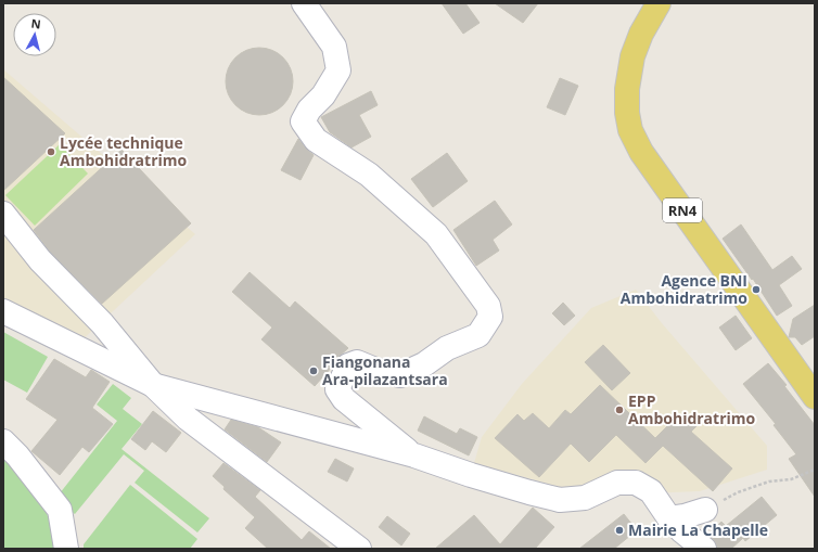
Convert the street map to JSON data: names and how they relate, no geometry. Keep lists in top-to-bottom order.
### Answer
{
  "streets": {
    "main road": ["RN4"]
  },
  "places": [
    "Lycée technique Ambohidratrimo",
    "Agence BNI Ambohidratrimo",
    "Fiangonana Ara-pilazantsara",
    "EPP Ambohidratrimo",
    "Mairie La Chapelle"
  ],
  "north": "top"
}
